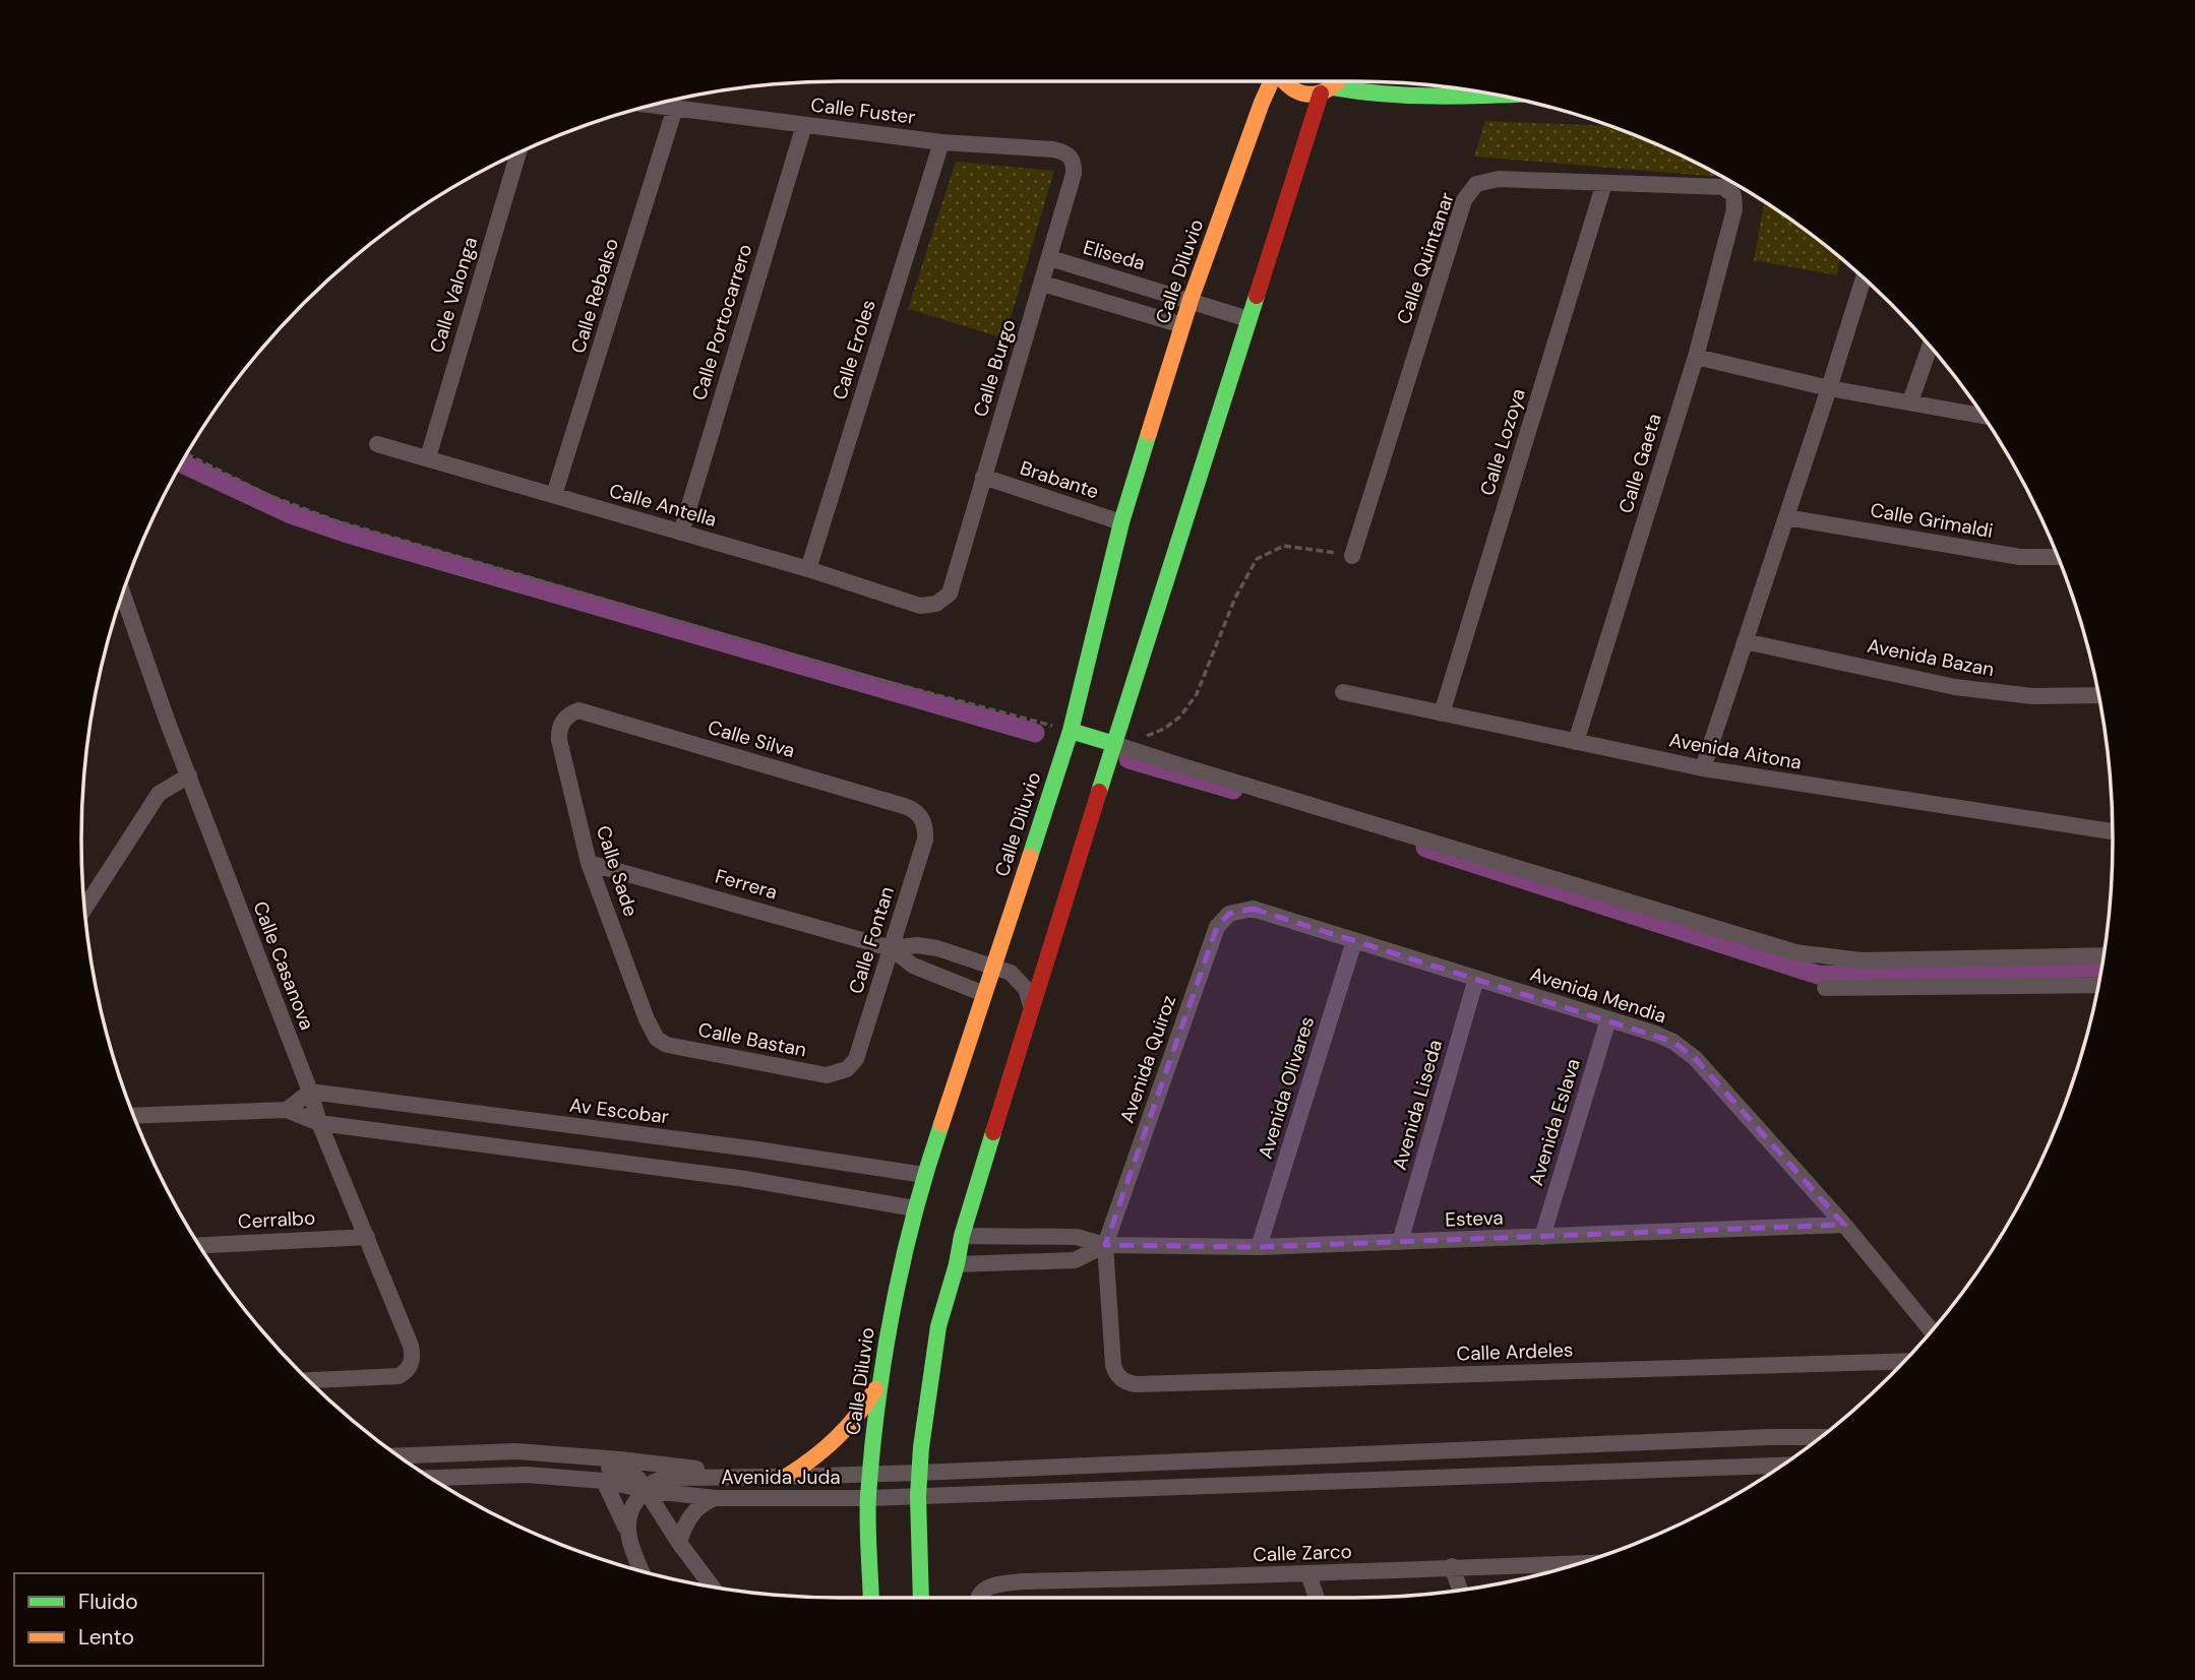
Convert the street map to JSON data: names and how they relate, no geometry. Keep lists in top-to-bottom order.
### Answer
{
  "streets": {
    "street": [
      "Calle Fuster",
      "Eliseda",
      "Calle Quintanar",
      "Calle Diluvio",
      "Calle Valonga",
      "Calle Rebalso",
      "Calle Portocarrero",
      "Calle Eroles",
      "Calle Burgo",
      "Calle Lozoya",
      "Calle Gaeta",
      "Brabante",
      "Calle Antella",
      "Calle Grimaldi",
      "Avenida Bazan",
      "Calle Silva",
      "Avenida Aitona",
      "Calle Sade",
      "Ferrera",
      "Calle Fontan",
      "Calle Casanova",
      "Avenida Mendia",
      "Calle Bastan",
      "Avenida Quiroz",
      "Avenida Olivares",
      "Avenida Liseda",
      "Av Escobar",
      "Avenida Eslava",
      "Esteva",
      "Cerralbo",
      "Calle Ardeles",
      "Avenida Juda",
      "Calle Zarco"
    ]
  },
  "crossings": [
    ["Calle Fuster", "Calle Rebalso"],
    ["Calle Fuster", "Calle Portocarrero"],
    ["Calle Fuster", "Calle Eroles"],
    ["Calle Fuster", "Calle Burgo"],
    ["Eliseda", "Calle Diluvio"],
    ["Eliseda", "Calle Burgo"],
    ["Calle Quintanar", "Calle Lozoya"],
    ["Calle Quintanar", "Calle Gaeta"],
    ["Calle Diluvio", "Brabante"],
    ["Calle Diluvio", "Ferrera"],
    ["Calle Diluvio", "Av Escobar"],
    ["Calle Diluvio", "Avenida Juda"],
    ["Calle Valonga", "Calle Antella"],
    ["Calle Rebalso", "Calle Antella"],
    ["Calle Portocarrero", "Calle Antella"],
    ["Calle Eroles", "Calle Antella"],
    ["Calle Burgo", "Brabante"],
    ["Calle Burgo", "Calle Antella"],
    ["Calle Lozoya", "Avenida Aitona"],
    ["Calle Gaeta", "Avenida Aitona"],
    ["Calle Silva", "Calle Sade"],
    ["Calle Silva", "Calle Fontan"],
    ["Calle Sade", "Ferrera"],
    ["Calle Sade", "Calle Bastan"],
    ["Ferrera", "Calle Fontan"],
    ["Calle Fontan", "Calle Bastan"],
    ["Calle Casanova", "Av Escobar"],
    ["Calle Casanova", "Cerralbo"],
    ["Avenida Mendia", "Avenida Quiroz"],
    ["Avenida Mendia", "Avenida Olivares"],
    ["Avenida Mendia", "Avenida Liseda"],
    ["Avenida Mendia", "Avenida Eslava"],
    ["Avenida Mendia", "Esteva"],
    ["Avenida Quiroz", "Esteva"],
    ["Avenida Quiroz", "Calle Ardeles"],
    ["Avenida Olivares", "Esteva"],
    ["Avenida Liseda", "Esteva"],
    ["Avenida Eslava", "Esteva"],
    ["Esteva", "Calle Ardeles"]
  ],
  "legend": ["Fluido", "Lento"]
}
